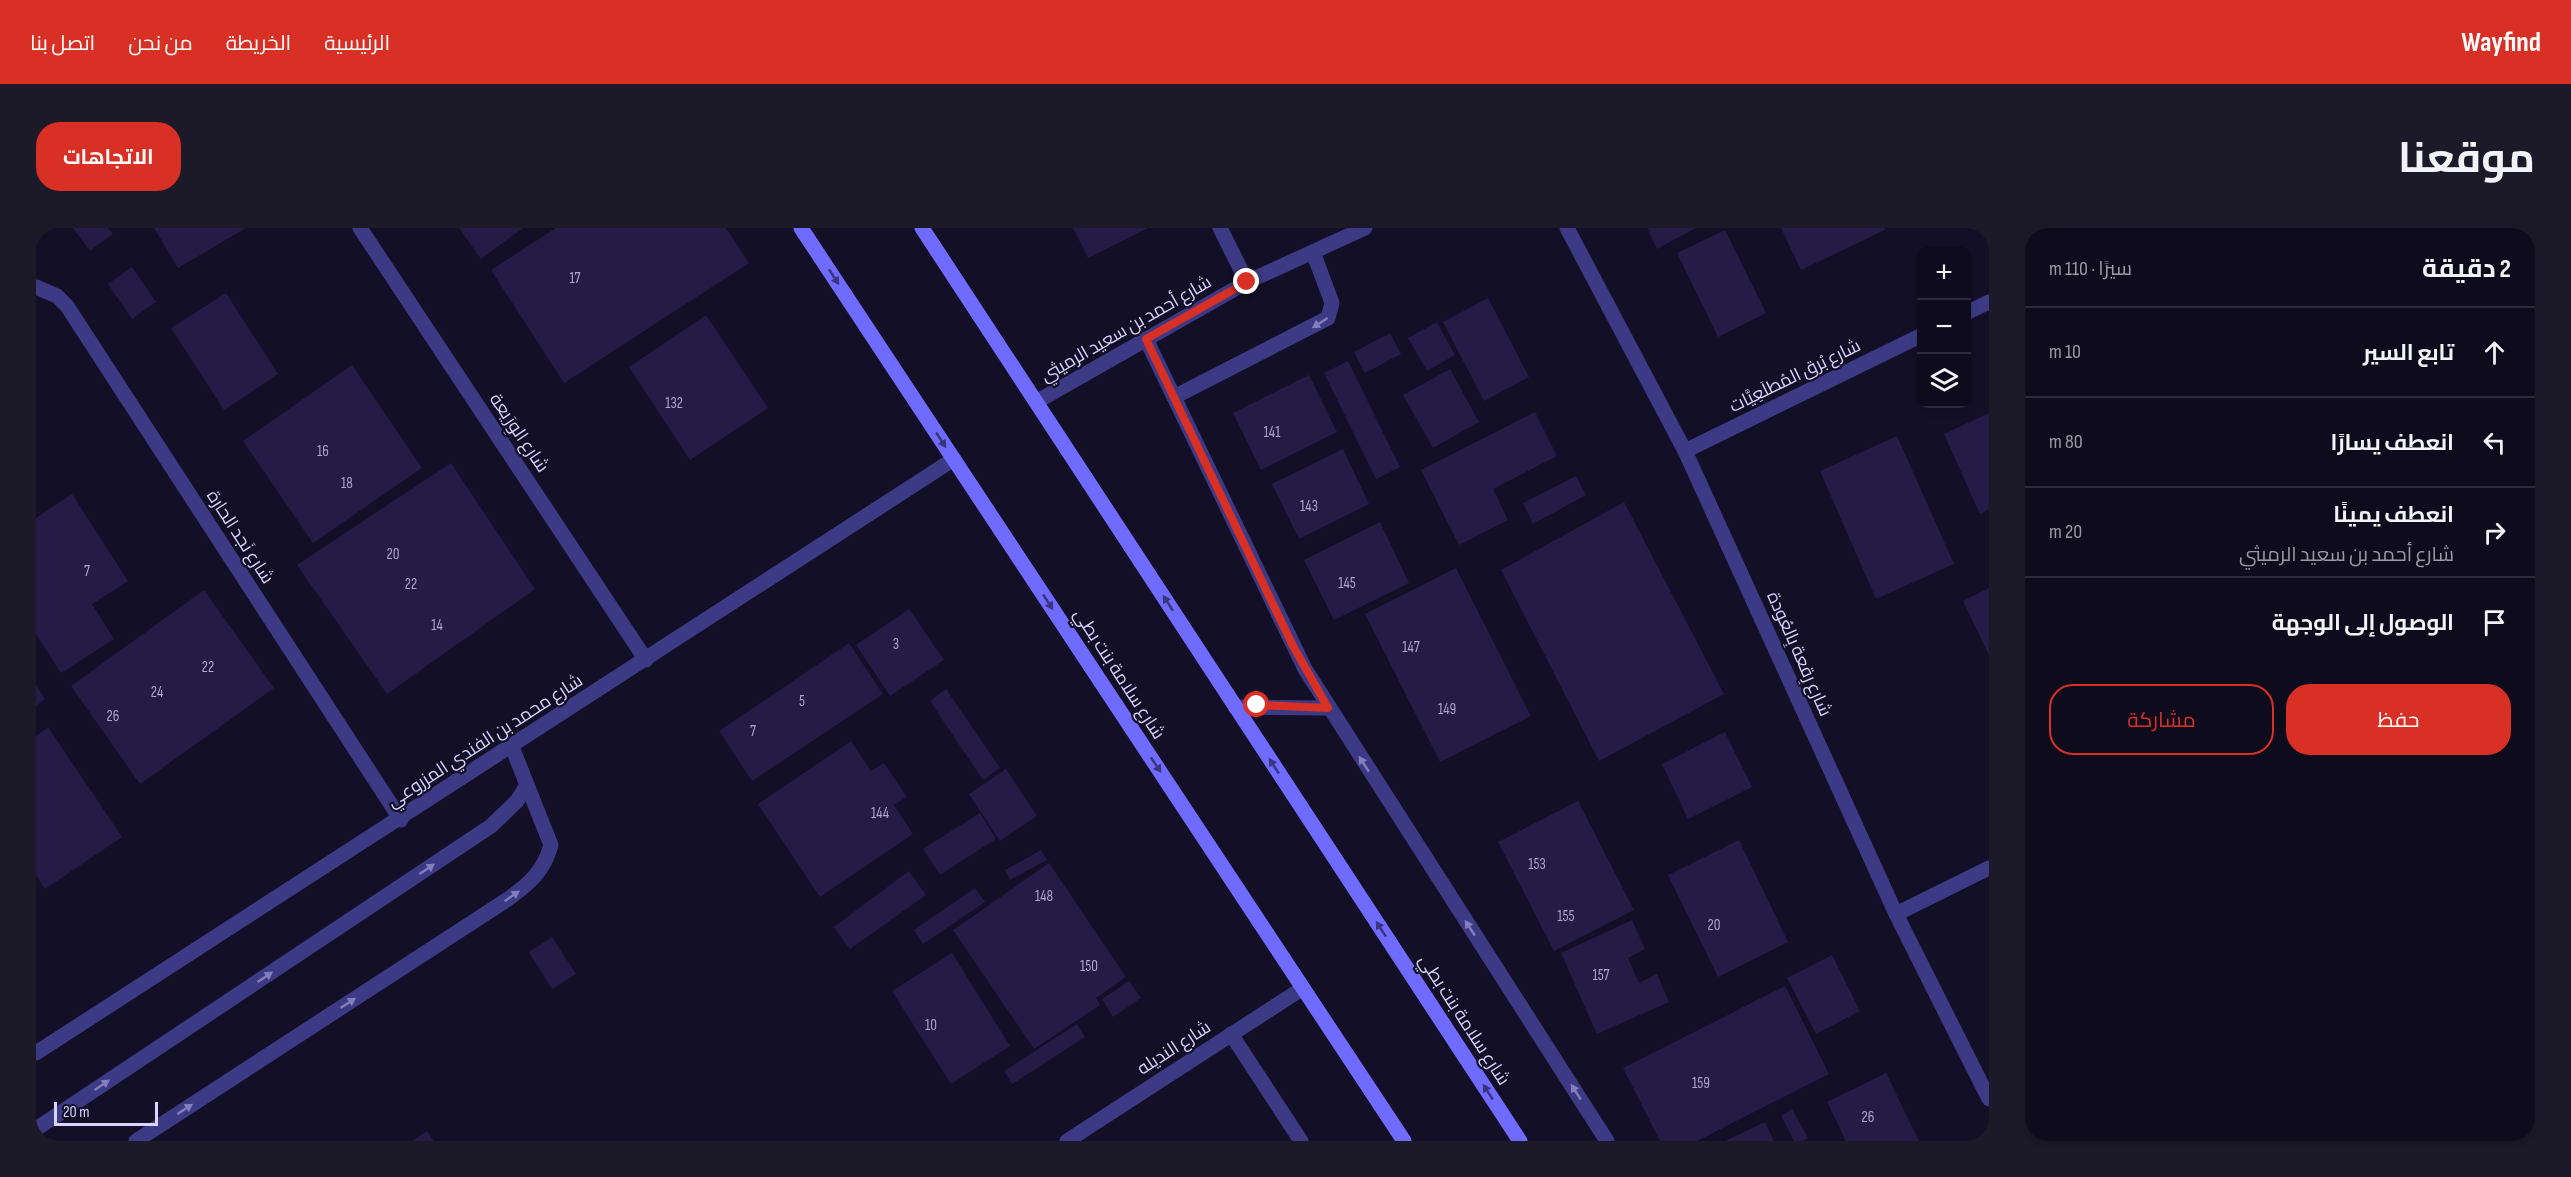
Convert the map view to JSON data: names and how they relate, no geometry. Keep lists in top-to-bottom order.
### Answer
{
  "streets": {
    "main road": ["شارع سلامة بنت بطي"],
    "street": [
      "شارع أحمد بن سعيد الرميثي",
      "شارع بُرق المُطلَعِيَّات",
      "شارع الوِرَيعة",
      "شارع نَجد الحارة",
      "شارع رِقعة بِالعُودة",
      "شارع محمد بن الفندي المزروعي",
      "شارع النديله"
    ]
  },
  "crossings": [
    ["شارع أحمد بن سعيد الرميثي", "شارع سلامة بنت بطي"],
    ["شارع بُرق المُطلَعِيَّات", "شارع رِقعة بِالعُودة"],
    ["شارع الوِرَيعة", "شارع محمد بن الفندي المزروعي"],
    ["شارع نَجد الحارة", "شارع محمد بن الفندي المزروعي"],
    ["شارع سلامة بنت بطي", "شارع محمد بن الفندي المزروعي"],
    ["شارع سلامة بنت بطي", "شارع النديله"]
  ],
  "house_numbers": [
    "17",
    "132",
    "141",
    "16",
    "18",
    "143",
    "20",
    "7",
    "145",
    "22",
    "14",
    "3",
    "147",
    "22",
    "24",
    "5",
    "149",
    "26",
    "7",
    "144",
    "153",
    "148",
    "155",
    "20",
    "150",
    "157",
    "10",
    "159",
    "26"
  ],
  "scale_bar": "20 m",
  "page": {
    "header": "Wayfind",
    "nav": [
      "الرئيسية",
      "الخريطة",
      "من نحن",
      "اتصل بنا"
    ],
    "title": "موقعنا",
    "buttons": [
      "الاتجاهات",
      ["حفظ", "مشاركة"]
    ],
    "heading": ["2 دقيقة", "سيرًا · 110 m"],
    "map_buttons": ["+", "−"],
    "list": [
      ["تابع السير", "10 m"],
      ["انعطف يسارًا", "80 m"],
      ["انعطف يمينًا", "شارع أحمد بن سعيد الرميثي", "20 m"],
      "الوصول إلى الوجهة"
    ],
    "scale": "20 m"
  }
}
